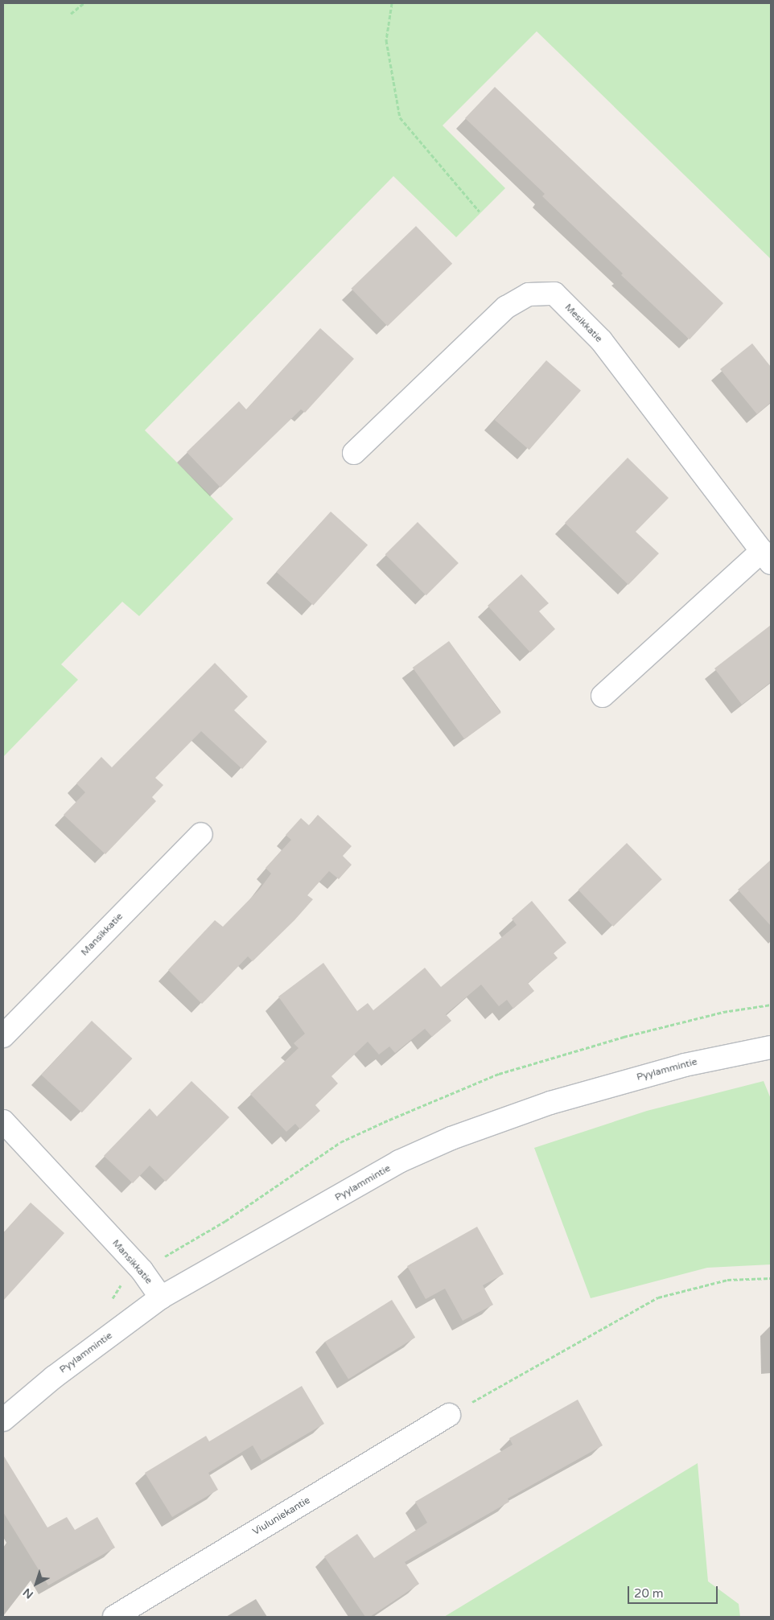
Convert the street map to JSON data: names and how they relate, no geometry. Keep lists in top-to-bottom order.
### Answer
{
  "streets": {
    "street": [
      "Mesikkatie",
      "Mansikkatie",
      "Pyylammintie",
      "Viuluniekantie"
    ]
  },
  "crossings": [
    ["Mansikkatie", "Pyylammintie"]
  ],
  "scale_bar": "20 m",
  "north": "bottom left"
}
